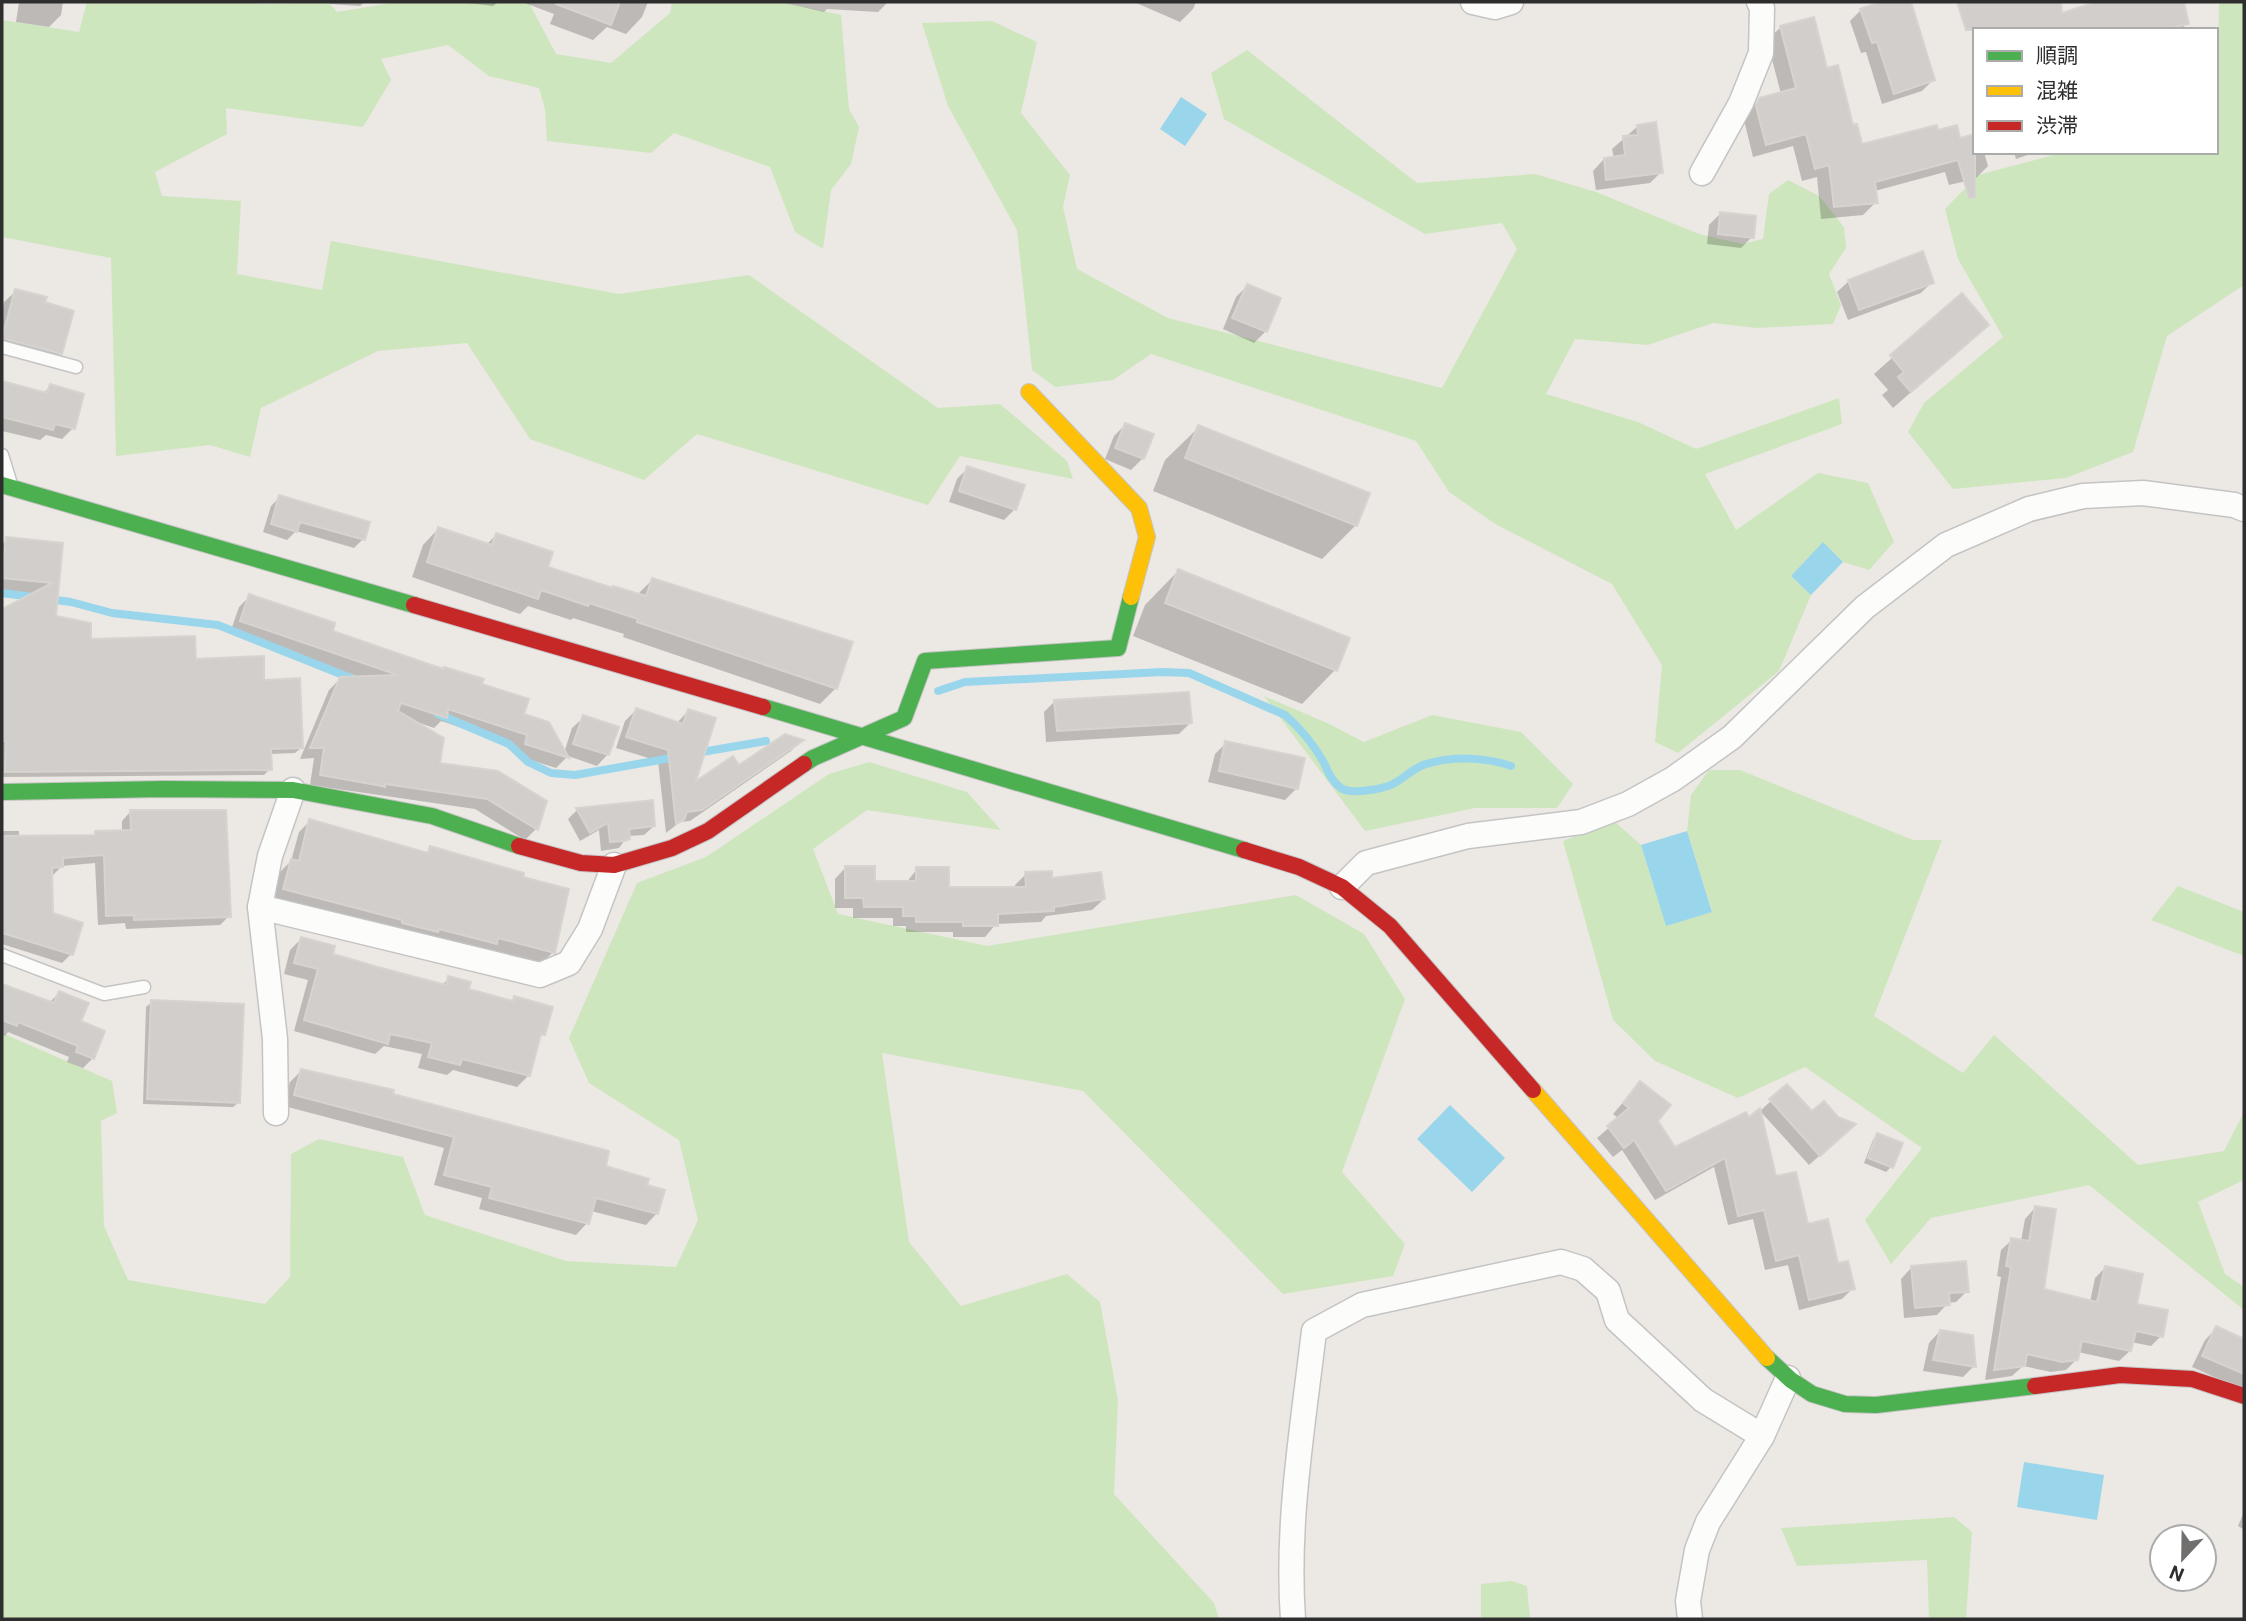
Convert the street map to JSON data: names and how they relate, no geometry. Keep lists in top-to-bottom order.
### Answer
{
  "legend": ["順調", "混雑", "渋滞"],
  "north": "bottom"
}
